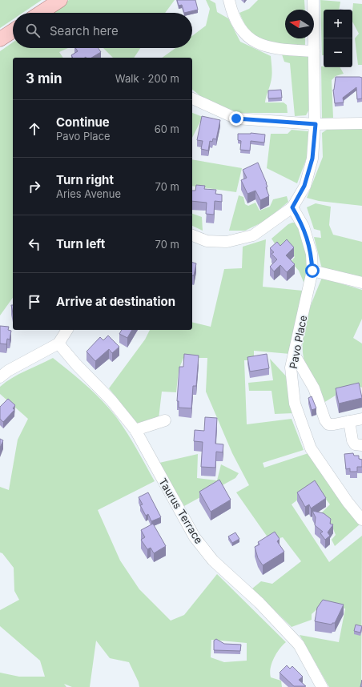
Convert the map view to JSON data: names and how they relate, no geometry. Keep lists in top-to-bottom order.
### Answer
{
  "streets": {
    "street": ["Pavo Place", "Taurus Terrace"]
  },
  "north": "left",
  "page": {
    "map_buttons": ["+", "−"],
    "search": "Search here",
    "heading": ["3 min", "Walk · 200 m"],
    "list": [
      ["Continue", "Pavo Place", "60 m"],
      ["Turn right", "Aries Avenue", "70 m"],
      ["Turn left", "70 m"],
      "Arrive at destination"
    ]
  }
}
